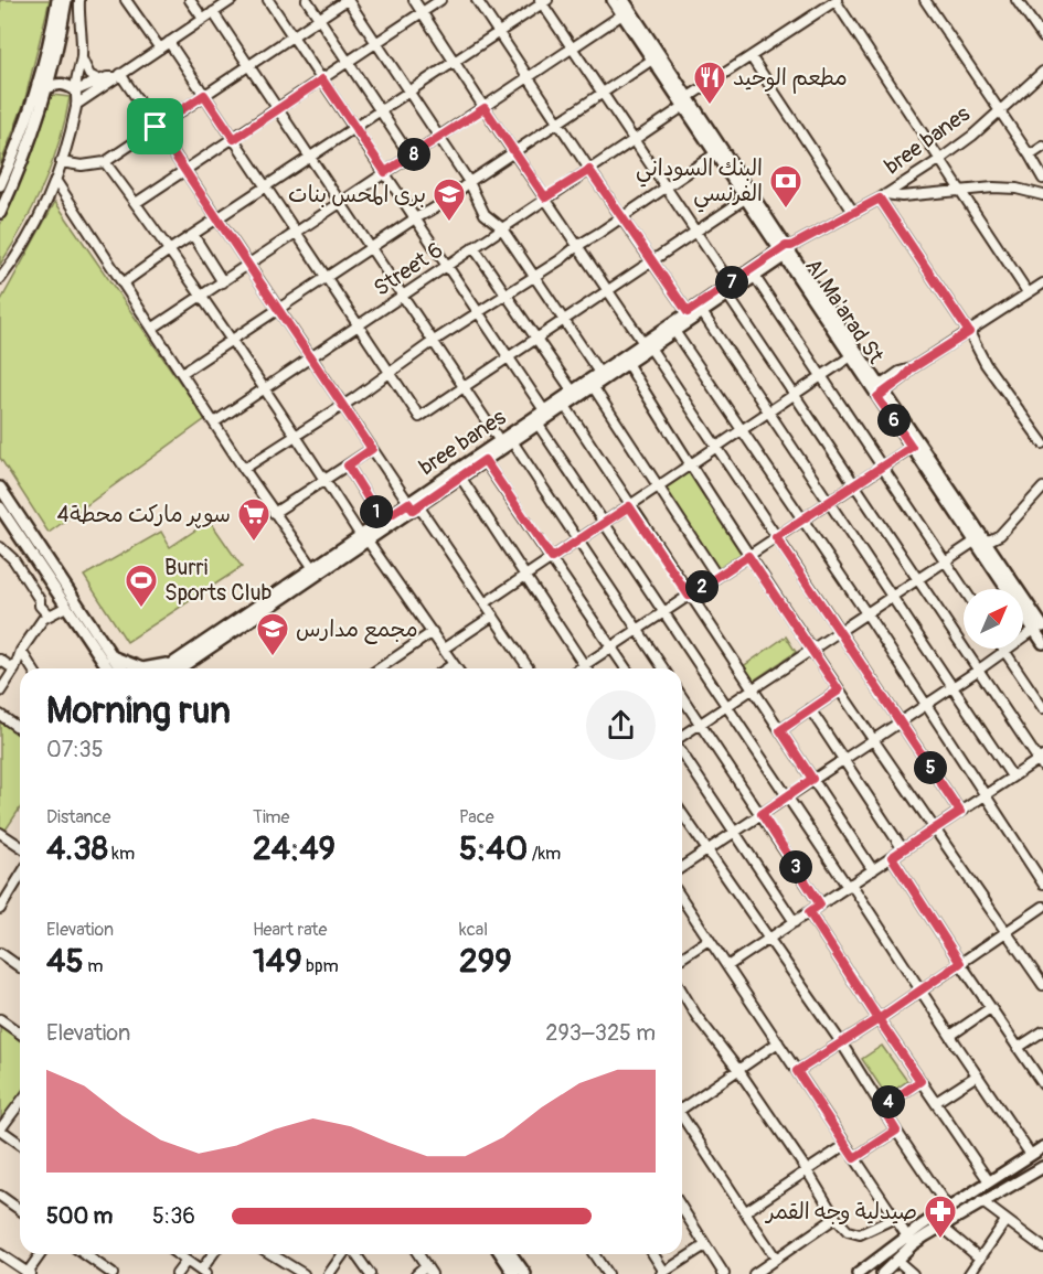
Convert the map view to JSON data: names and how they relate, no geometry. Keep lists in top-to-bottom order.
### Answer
{
  "streets": {
    "main road": ["bree banes", "Al Ma'arad St"],
    "street": ["Street 6"]
  },
  "crossings": [
    ["bree banes", "Al Ma'arad St"],
    ["Street 6", "Al Ma'arad St"]
  ],
  "places": {
    "restaurant": ["مطعم الوحيد"],
    "bank": ["البنك السوداني الفرنسي"],
    "school or university": ["برى المحس بنات", "مجمع مدارس"],
    "supermarket": ["سوپر مارکت محطة4"],
    "sports": ["Burri Sports Club"],
    "pharmacy": ["صيدلية وجه القمر"]
  },
  "north": "top right",
  "page": {
    "pins": [
      "8",
      "7",
      "6",
      "1",
      "2",
      "5",
      "3",
      "4"
    ],
    "heading": ["Morning run", "07:35"],
    "stats": [
      ["Distance", "4.38 km"],
      ["Time", "24:49"],
      ["Pace", "5:40 /km"],
      ["Elevation", "45 m"],
      ["Heart rate", "149 bpm"],
      ["kcal", "299"]
    ],
    "chart": ["Elevation", "293–325 m"],
    "list": [
      {
        "name": "500 m",
        "note": "5:36"
      }
    ]
  }
}
